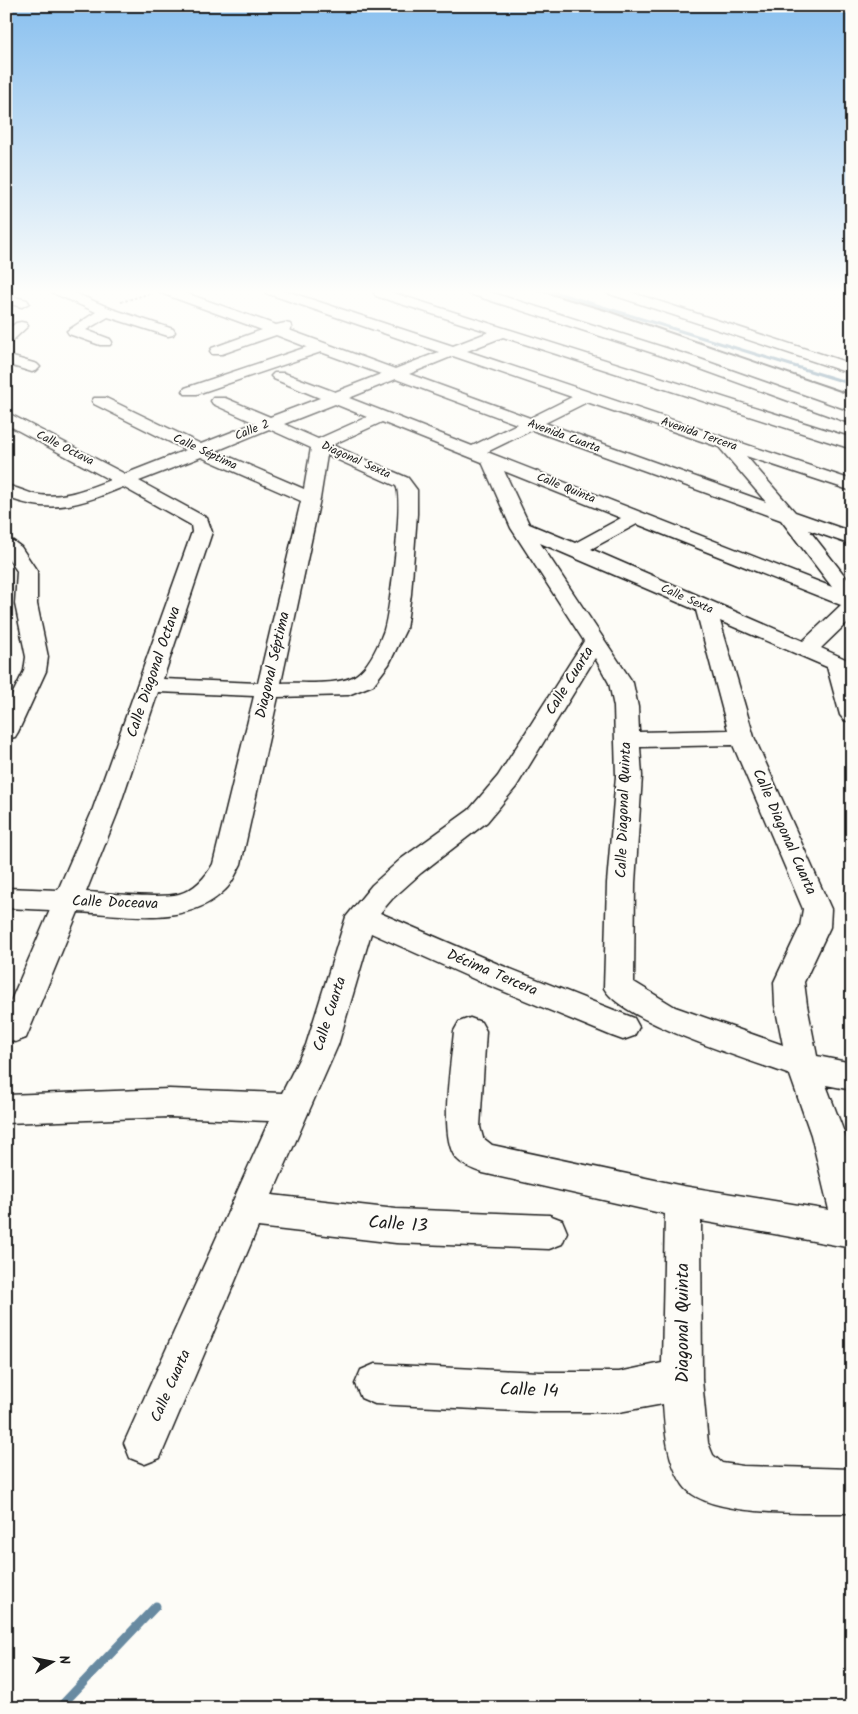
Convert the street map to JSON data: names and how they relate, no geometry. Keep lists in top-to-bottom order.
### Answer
{
  "streets": {
    "street": [
      "Calle 2",
      "Avenida Tercera",
      "Avenida Cuarta",
      "Calle Octava",
      "Calle Séptima",
      "Diagonal Sexta",
      "Calle Quinta",
      "Calle Sexta",
      "Diagonal Séptima",
      "Calle Diagonal Octava",
      "Calle Cuarta",
      "Calle Diagonal Quinta",
      "Calle Diagonal Cuarta",
      "Calle Doceava",
      "Décima Tercera",
      "Calle 13",
      "Diagonal Quinta",
      "Calle 14"
    ]
  },
  "crossings": [
    ["Calle 2", "Avenida Cuarta"],
    ["Calle 2", "Calle Octava"],
    ["Calle 2", "Calle Séptima"],
    ["Calle 2", "Diagonal Sexta"],
    ["Calle 2", "Calle Quinta"],
    ["Calle 2", "Calle Diagonal Octava"],
    ["Calle Octava", "Calle Diagonal Octava"],
    ["Calle Séptima", "Diagonal Séptima"],
    ["Diagonal Sexta", "Diagonal Séptima"],
    ["Calle Quinta", "Calle Diagonal Quinta"],
    ["Calle Sexta", "Calle Diagonal Quinta"],
    ["Calle Sexta", "Calle Diagonal Cuarta"],
    ["Diagonal Séptima", "Calle Doceava"],
    ["Calle Diagonal Octava", "Calle Doceava"],
    ["Calle Cuarta", "Calle Diagonal Quinta"],
    ["Calle Cuarta", "Décima Tercera"],
    ["Calle Cuarta", "Calle 13"],
    ["Calle Diagonal Quinta", "Calle Diagonal Cuarta"],
    ["Diagonal Quinta", "Calle 14"]
  ],
  "north": "right"
}
